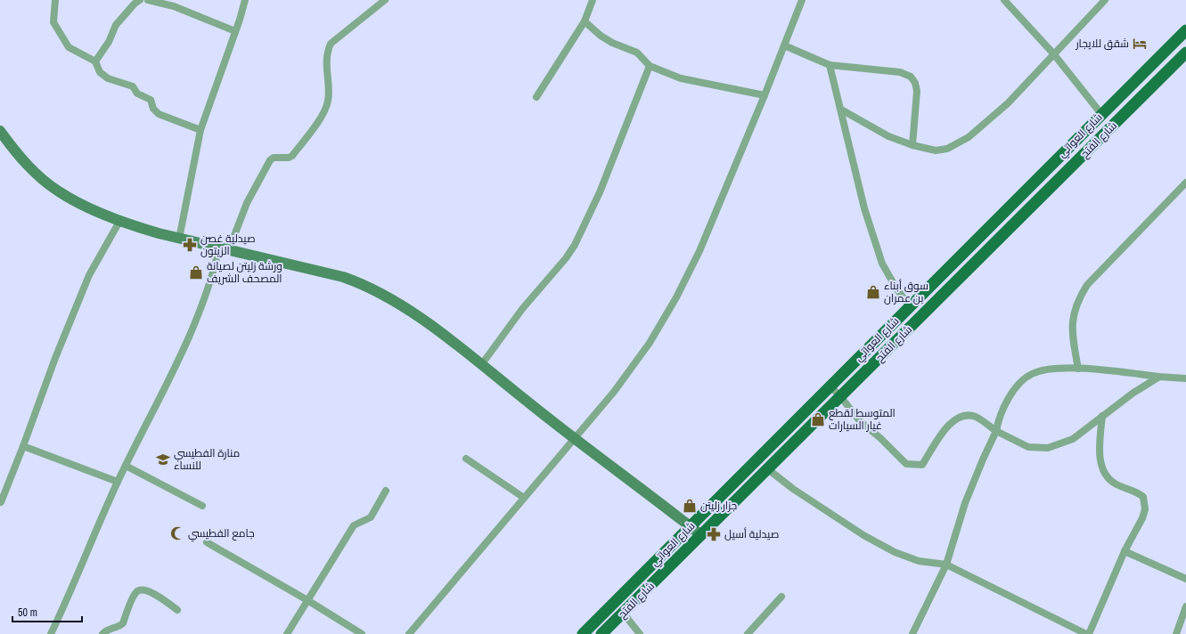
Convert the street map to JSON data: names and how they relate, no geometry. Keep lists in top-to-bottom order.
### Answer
{
  "streets": {
    "main road": ["شارع العواتي", "شارع الفتح"]
  },
  "places": {
    "hotel": ["شقق للايجار"],
    "pharmacy": ["صيدلية غصن الزيتون", "صيدلية أسيل"],
    "shop": [
      "ورشة زليتن لصيانة المصحف الشريف",
      "سوق أبناء بن عمران",
      "المتوسط لقطع غيار السيارات",
      "جزار زليتن"
    ],
    "school or university": ["منارة الفطيسي للنساء"],
    "mosque": ["جامع الفطيسي"]
  },
  "scale_bar": "50 m"
}
